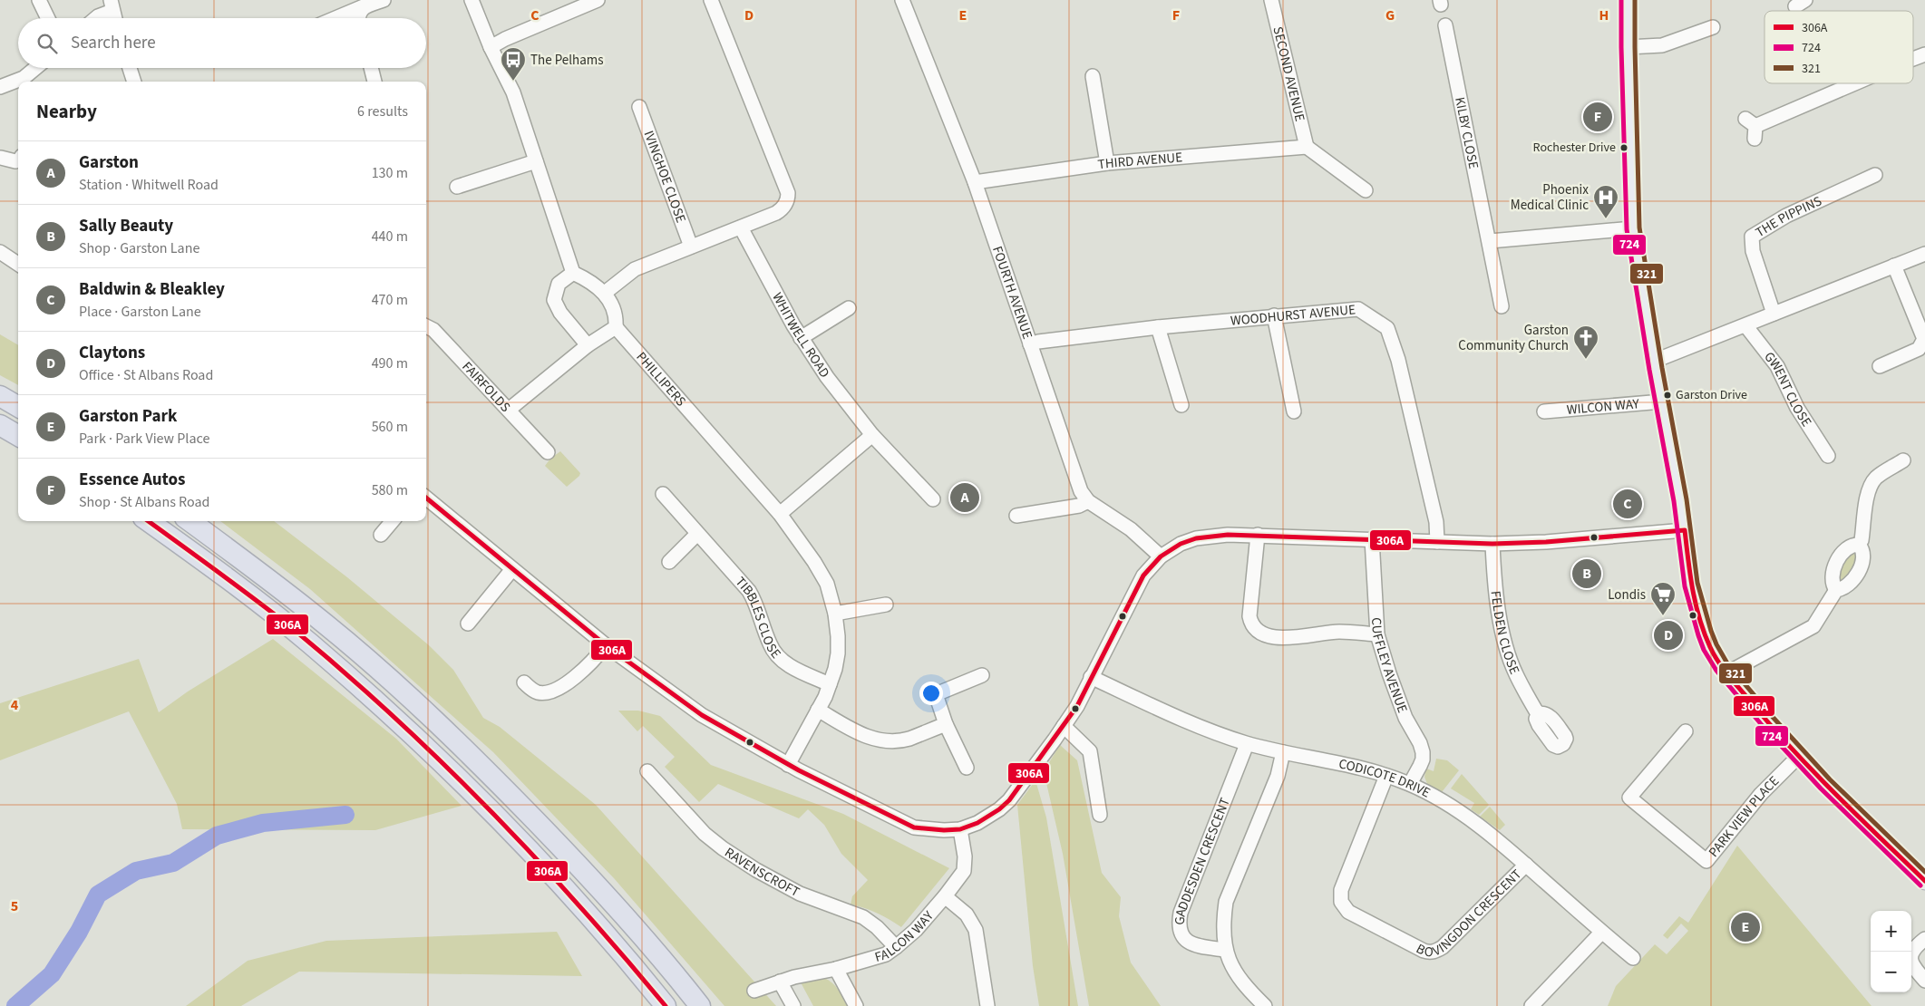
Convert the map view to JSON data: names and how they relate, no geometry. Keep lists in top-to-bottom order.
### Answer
{
  "streets": {
    "street": [
      "SECOND AVENUE",
      "KILBY CLOSE",
      "THIRD AVENUE",
      "IVINGHOE CLOSE",
      "THE PIPPINS",
      "FOURTH AVENUE",
      "WOODHURST AVENUE",
      "WHITWELL ROAD",
      "PHILLIPERS",
      "FAIRFOLDS",
      "GWENT CLOSE",
      "WILCON WAY",
      "TIBBLES CLOSE",
      "FELDEN CLOSE",
      "CUFFLEY AVENUE",
      "CODICOTE DRIVE",
      "PARK VIEW PLACE",
      "GADDESDEN CRESCENT",
      "RAVENSCROFT",
      "BOVINGDON CRESCENT",
      "FALCON WAY"
    ]
  },
  "crossings": [
    ["SECOND AVENUE", "THIRD AVENUE"],
    ["THIRD AVENUE", "FOURTH AVENUE"],
    ["FOURTH AVENUE", "WOODHURST AVENUE"],
    ["PHILLIPERS", "TIBBLES CLOSE"],
    ["CUFFLEY AVENUE", "CODICOTE DRIVE"],
    ["CODICOTE DRIVE", "GADDESDEN CRESCENT"],
    ["CODICOTE DRIVE", "BOVINGDON CRESCENT"],
    ["RAVENSCROFT", "FALCON WAY"]
  ],
  "places": {
    "bus stop": ["The Pelhams"],
    "other": ["Rochester Drive", "Garston Drive"],
    "hospital": ["Phoenix Medical Clinic"],
    "church": ["Garston Community Church"],
    "supermarket": ["Londis"]
  },
  "lines": ["transit line 724", "transit line 321", "transit line 306A"],
  "legend": ["306A", "724", "321"],
  "page": {
    "search": "Search here",
    "heading": ["Nearby", "6 results"],
    "pins": [
      "F",
      "A",
      "C",
      "B",
      "D",
      "E"
    ],
    "list": [
      {
        "mark": "A",
        "name": "Garston",
        "note": "Station · Whitwell Road",
        "value": "130 m"
      },
      {
        "mark": "B",
        "name": "Sally Beauty",
        "note": "Shop · Garston Lane",
        "value": "440 m"
      },
      {
        "mark": "C",
        "name": "Baldwin & Bleakley",
        "note": "Place · Garston Lane",
        "value": "470 m"
      },
      {
        "mark": "D",
        "name": "Claytons",
        "note": "Office · St Albans Road",
        "value": "490 m"
      },
      {
        "mark": "E",
        "name": "Garston Park",
        "note": "Park · Park View Place",
        "value": "560 m"
      },
      {
        "mark": "F",
        "name": "Essence Autos",
        "note": "Shop · St Albans Road",
        "value": "580 m"
      }
    ],
    "map_buttons": ["+", "−"]
  },
  "grid": {
    "columns": [
      "C",
      "D",
      "E",
      "F",
      "G",
      "H"
    ],
    "rows": ["4", "5"]
  }
}
